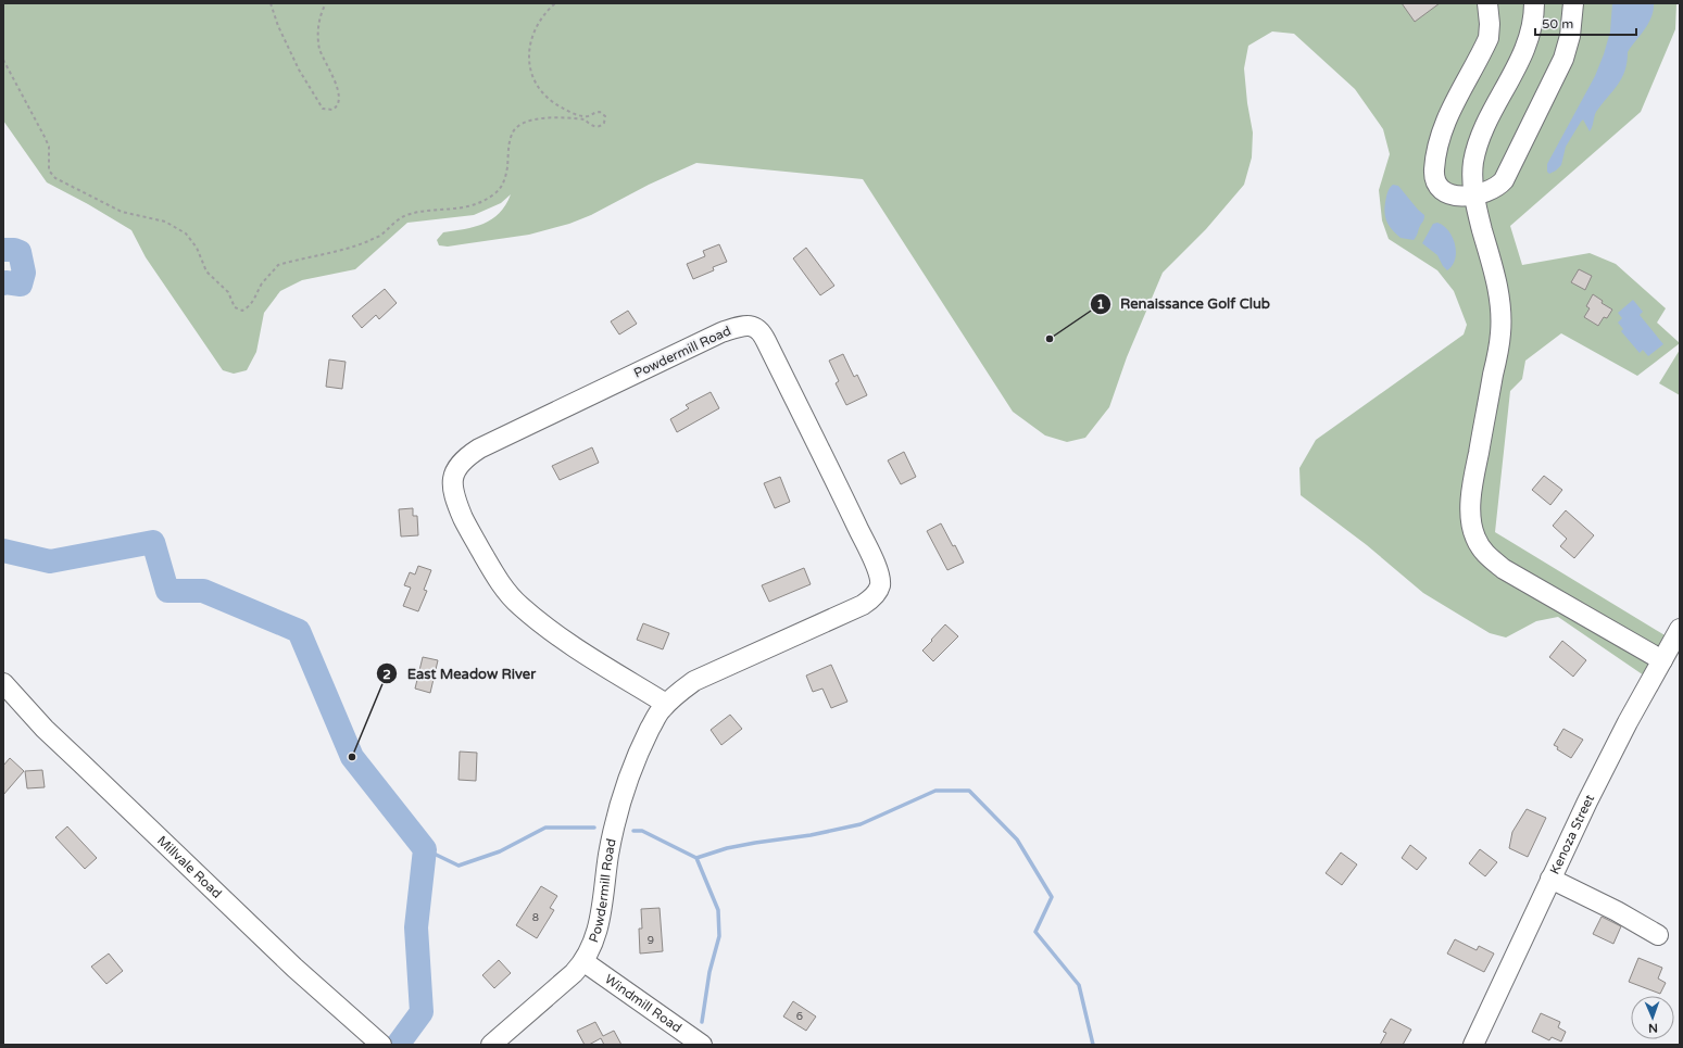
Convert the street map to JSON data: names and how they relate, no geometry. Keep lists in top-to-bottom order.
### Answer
{
  "streets": {
    "street": [
      "Powdermill Road",
      "Kenoza Street",
      "Millvale Road",
      "Windmill Road"
    ]
  },
  "crossings": [
    ["Powdermill Road", "Windmill Road"]
  ],
  "places": ["Renaissance Golf Club", "East Meadow River"],
  "house_numbers": ["8", "9", "6"],
  "scale_bar": "50 m",
  "north": "bottom"
}
